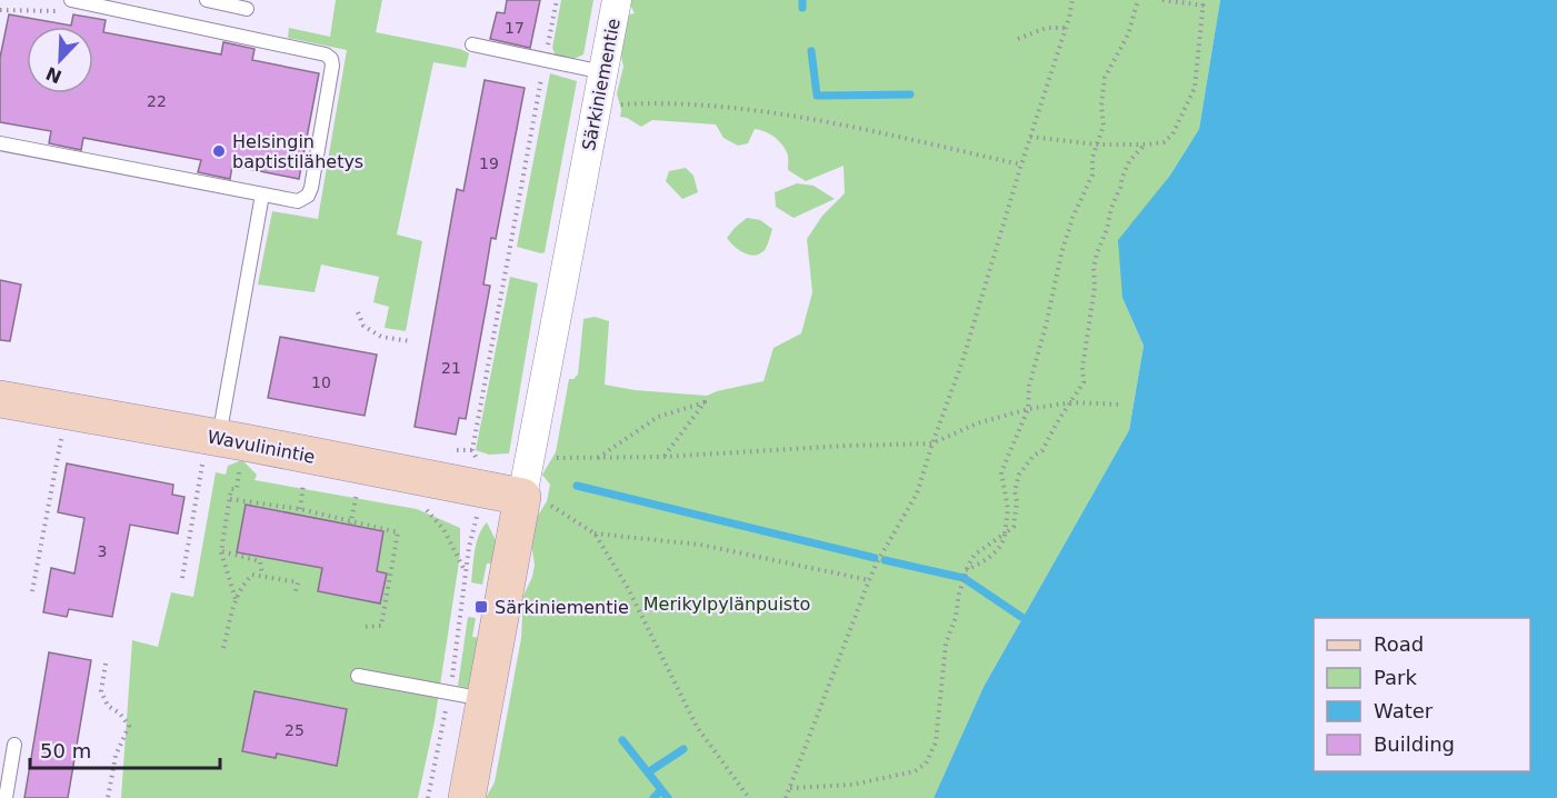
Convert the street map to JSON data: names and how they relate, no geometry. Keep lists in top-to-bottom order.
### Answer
{
  "streets": {
    "street": ["Särkiniementie", "Wavulinintie"]
  },
  "crossings": [
    ["Särkiniementie", "Wavulinintie"]
  ],
  "parks": ["Merikylpylänpuisto"],
  "places": {
    "other": ["Helsingin baptistilähetys"],
    "transit": ["Särkiniementie"]
  },
  "house_numbers": [
    "17",
    "22",
    "19",
    "21",
    "10",
    "3",
    "25"
  ],
  "legend": [
    "Road",
    "Park",
    "Water",
    "Building"
  ],
  "scale_bar": "50 m",
  "north": "bottom left"
}
